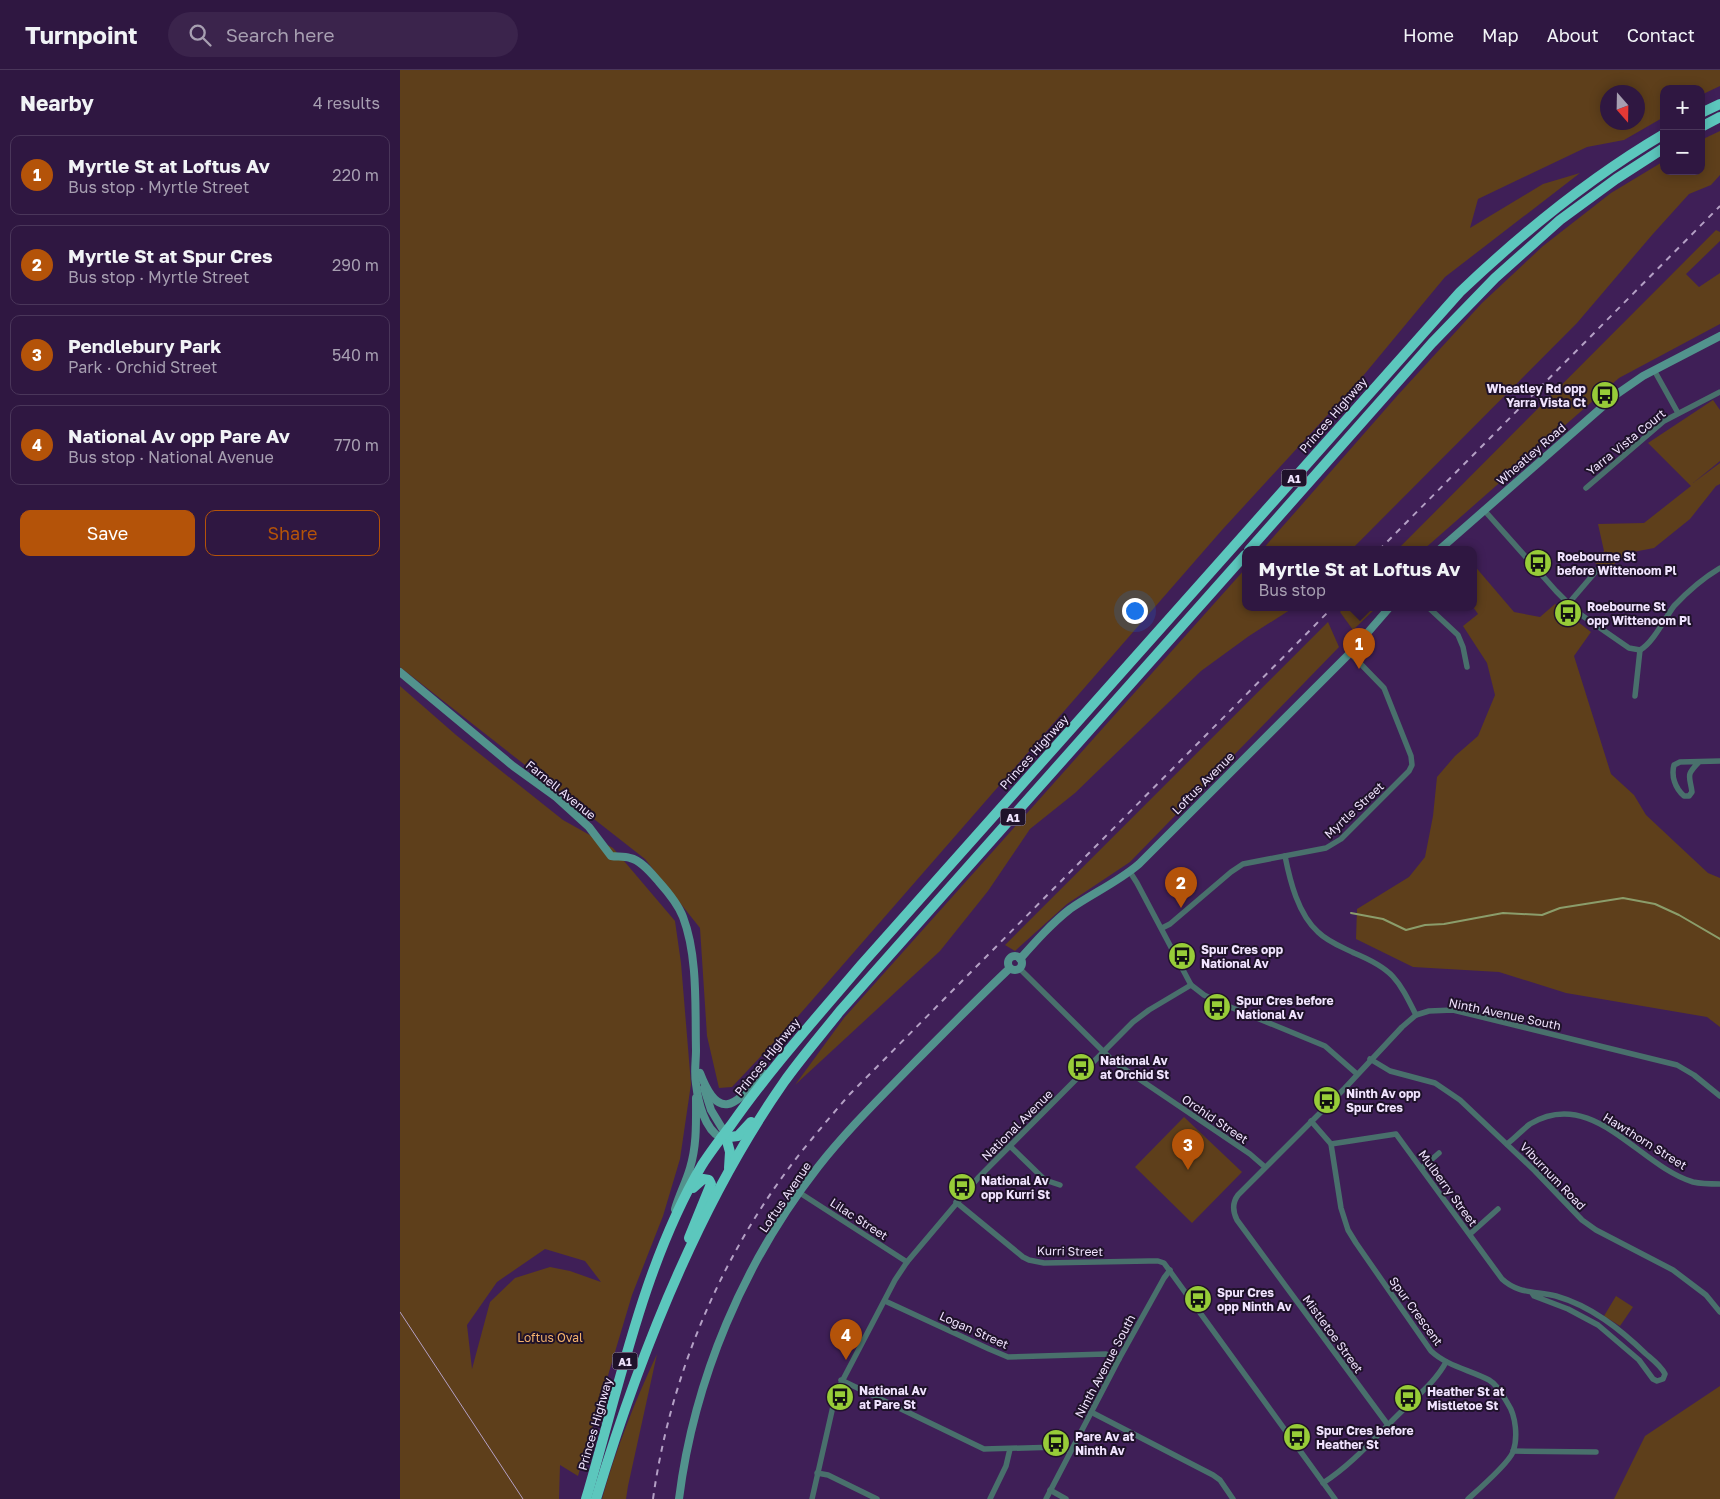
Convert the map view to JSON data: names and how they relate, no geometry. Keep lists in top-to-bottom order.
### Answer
{
  "streets": {
    "highway": ["Princes Highway", "A1"],
    "street": [
      "Yarra Vista Court",
      "Wheatley Road",
      "Loftus Avenue",
      "Farnell Avenue",
      "Myrtle Street",
      "Ninth Avenue South",
      "Orchid Street",
      "National Avenue",
      "Hawthorn Street",
      "Viburnum Road",
      "Mulberry Street",
      "Lilac Street",
      "Kurri Street",
      "Spur Crescent",
      "Logan Street",
      "Mistletoe Street"
    ]
  },
  "crossings": [
    ["Princes Highway", "Farnell Avenue"],
    ["Yarra Vista Court", "Wheatley Road"],
    ["Loftus Avenue", "Myrtle Street"],
    ["Loftus Avenue", "Orchid Street"],
    ["Loftus Avenue", "Lilac Street"],
    ["Ninth Avenue South", "Orchid Street"],
    ["Ninth Avenue South", "Viburnum Road"],
    ["Ninth Avenue South", "Kurri Street"],
    ["Ninth Avenue South", "Logan Street"],
    ["Ninth Avenue South", "Mistletoe Street"],
    ["Orchid Street", "National Avenue"],
    ["National Avenue", "Lilac Street"],
    ["National Avenue", "Kurri Street"],
    ["National Avenue", "Logan Street"],
    ["Hawthorn Street", "Viburnum Road"],
    ["Mulberry Street", "Spur Crescent"]
  ],
  "parks": ["Loftus Oval"],
  "places": {
    "bus stop": [
      "Wheatley Rd opp Yarra Vista Ct",
      "Roebourne St before Wittenoom Pl",
      "Roebourne St opp Wittenoom Pl",
      "Spur Cres opp National Av",
      "Spur Cres before National Av",
      "National Av at Orchid St",
      "Ninth Av opp Spur Cres",
      "National Av opp Kurri St",
      "Spur Cres opp Ninth Av",
      "National Av at Pare St",
      "Heather St at Mistletoe St",
      "Spur Cres before Heather St",
      "Pare Av at Ninth Av"
    ]
  },
  "north": "bottom",
  "page": {
    "header": "Turnpoint",
    "search": "Search here",
    "nav": [
      "Home",
      "Map",
      "About",
      "Contact"
    ],
    "heading": ["Nearby", "4 results"],
    "map_buttons": ["+", "−"],
    "list": [
      {
        "mark": "1",
        "name": "Myrtle St at Loftus Av",
        "note": "Bus stop · Myrtle Street",
        "value": "220 m"
      },
      {
        "mark": "2",
        "name": "Myrtle St at Spur Cres",
        "note": "Bus stop · Myrtle Street",
        "value": "290 m"
      },
      {
        "mark": "3",
        "name": "Pendlebury Park",
        "note": "Park · Orchid Street",
        "value": "540 m"
      },
      {
        "mark": "4",
        "name": "National Av opp Pare Av",
        "note": "Bus stop · National Avenue",
        "value": "770 m"
      }
    ],
    "buttons": ["Save", "Share"],
    "popup": ["Myrtle St at Loftus Av", "Bus stop"],
    "pins": [
      "1",
      "2",
      "3",
      "4"
    ]
  }
}
